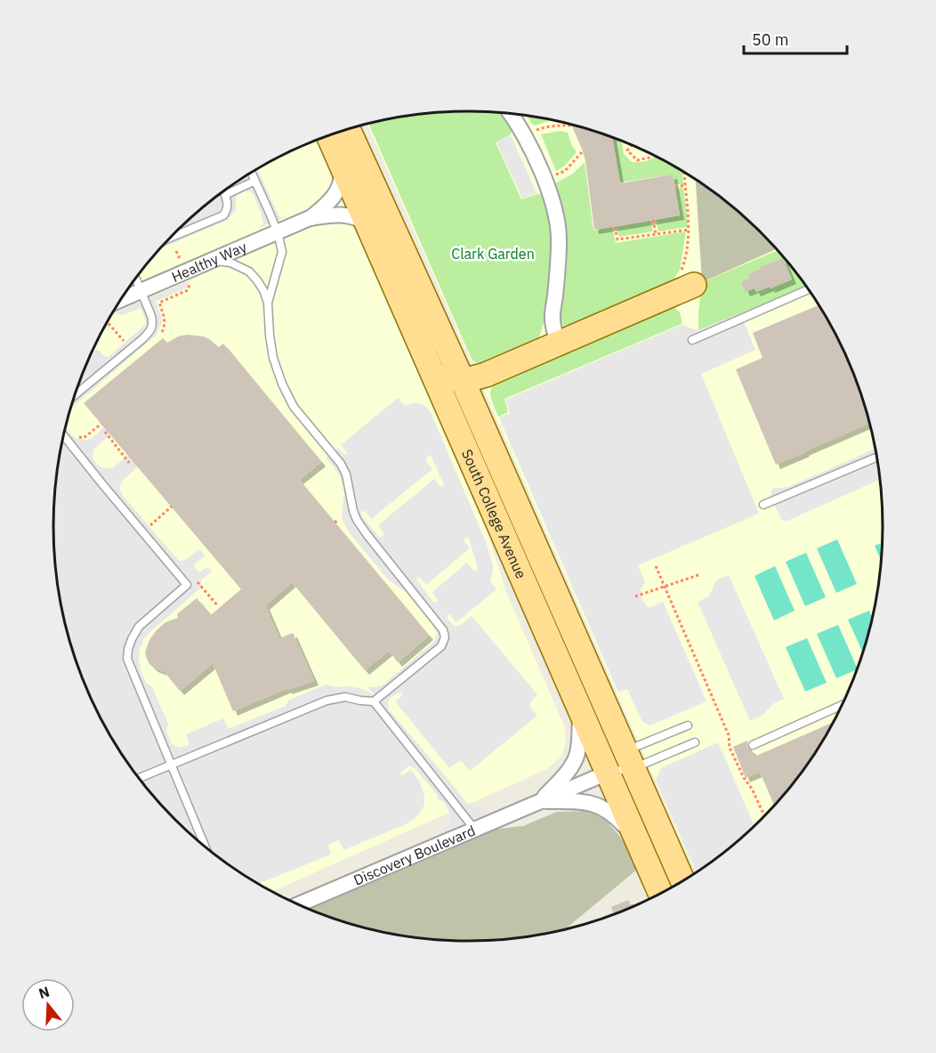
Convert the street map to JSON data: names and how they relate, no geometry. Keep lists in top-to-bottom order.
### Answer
{
  "streets": {
    "main road": ["South College Avenue"],
    "street": ["Healthy Way", "Discovery Boulevard"]
  },
  "crossings": [
    ["Healthy Way", "South College Avenue"],
    ["South College Avenue", "Discovery Boulevard"]
  ],
  "parks": ["Clark Garden"],
  "scale_bar": "50 m",
  "north": "top"
}
